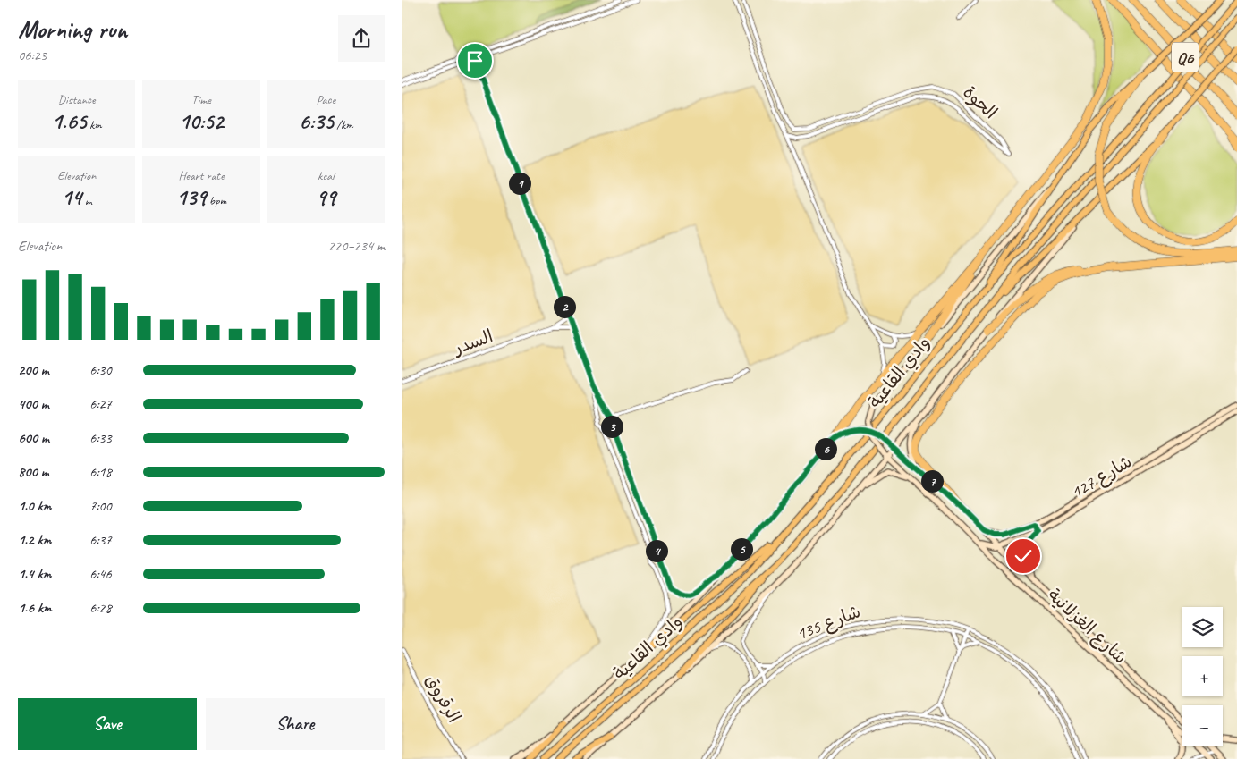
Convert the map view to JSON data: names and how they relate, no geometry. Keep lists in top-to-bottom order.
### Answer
{
  "streets": {
    "highway": ["Q6"],
    "main road": ["وادي القاعية"],
    "street": [
      "الحوة",
      "السدر",
      "شارع 127",
      "شارع 135",
      "شارع الغزلانية",
      "الرقروق"
    ]
  },
  "crossings": [
    ["شارع 127", "شارع الغزلانية"]
  ],
  "page": {
    "heading": ["Morning run", "06:23"],
    "stats": [
      ["Distance", "1.65 km"],
      ["Time", "10:52"],
      ["Pace", "6:35 /km"],
      ["Elevation", "14 m"],
      ["Heart rate", "139 bpm"],
      ["kcal", "99"]
    ],
    "pins": [
      "1",
      "2",
      "3",
      "6",
      "7",
      "5",
      "4"
    ],
    "chart": ["Elevation", "220–234 m"],
    "list": [
      {
        "name": "200 m",
        "note": "6:30"
      },
      {
        "name": "400 m",
        "note": "6:27"
      },
      {
        "name": "600 m",
        "note": "6:33"
      },
      {
        "name": "800 m",
        "note": "6:18"
      },
      {
        "name": "1.0 km",
        "note": "7:00"
      },
      {
        "name": "1.2 km",
        "note": "6:37"
      },
      {
        "name": "1.4 km",
        "note": "6:46"
      },
      {
        "name": "1.6 km",
        "note": "6:28"
      }
    ],
    "map_buttons": ["+", "−"],
    "buttons": ["Save", "Share"]
  }
}
